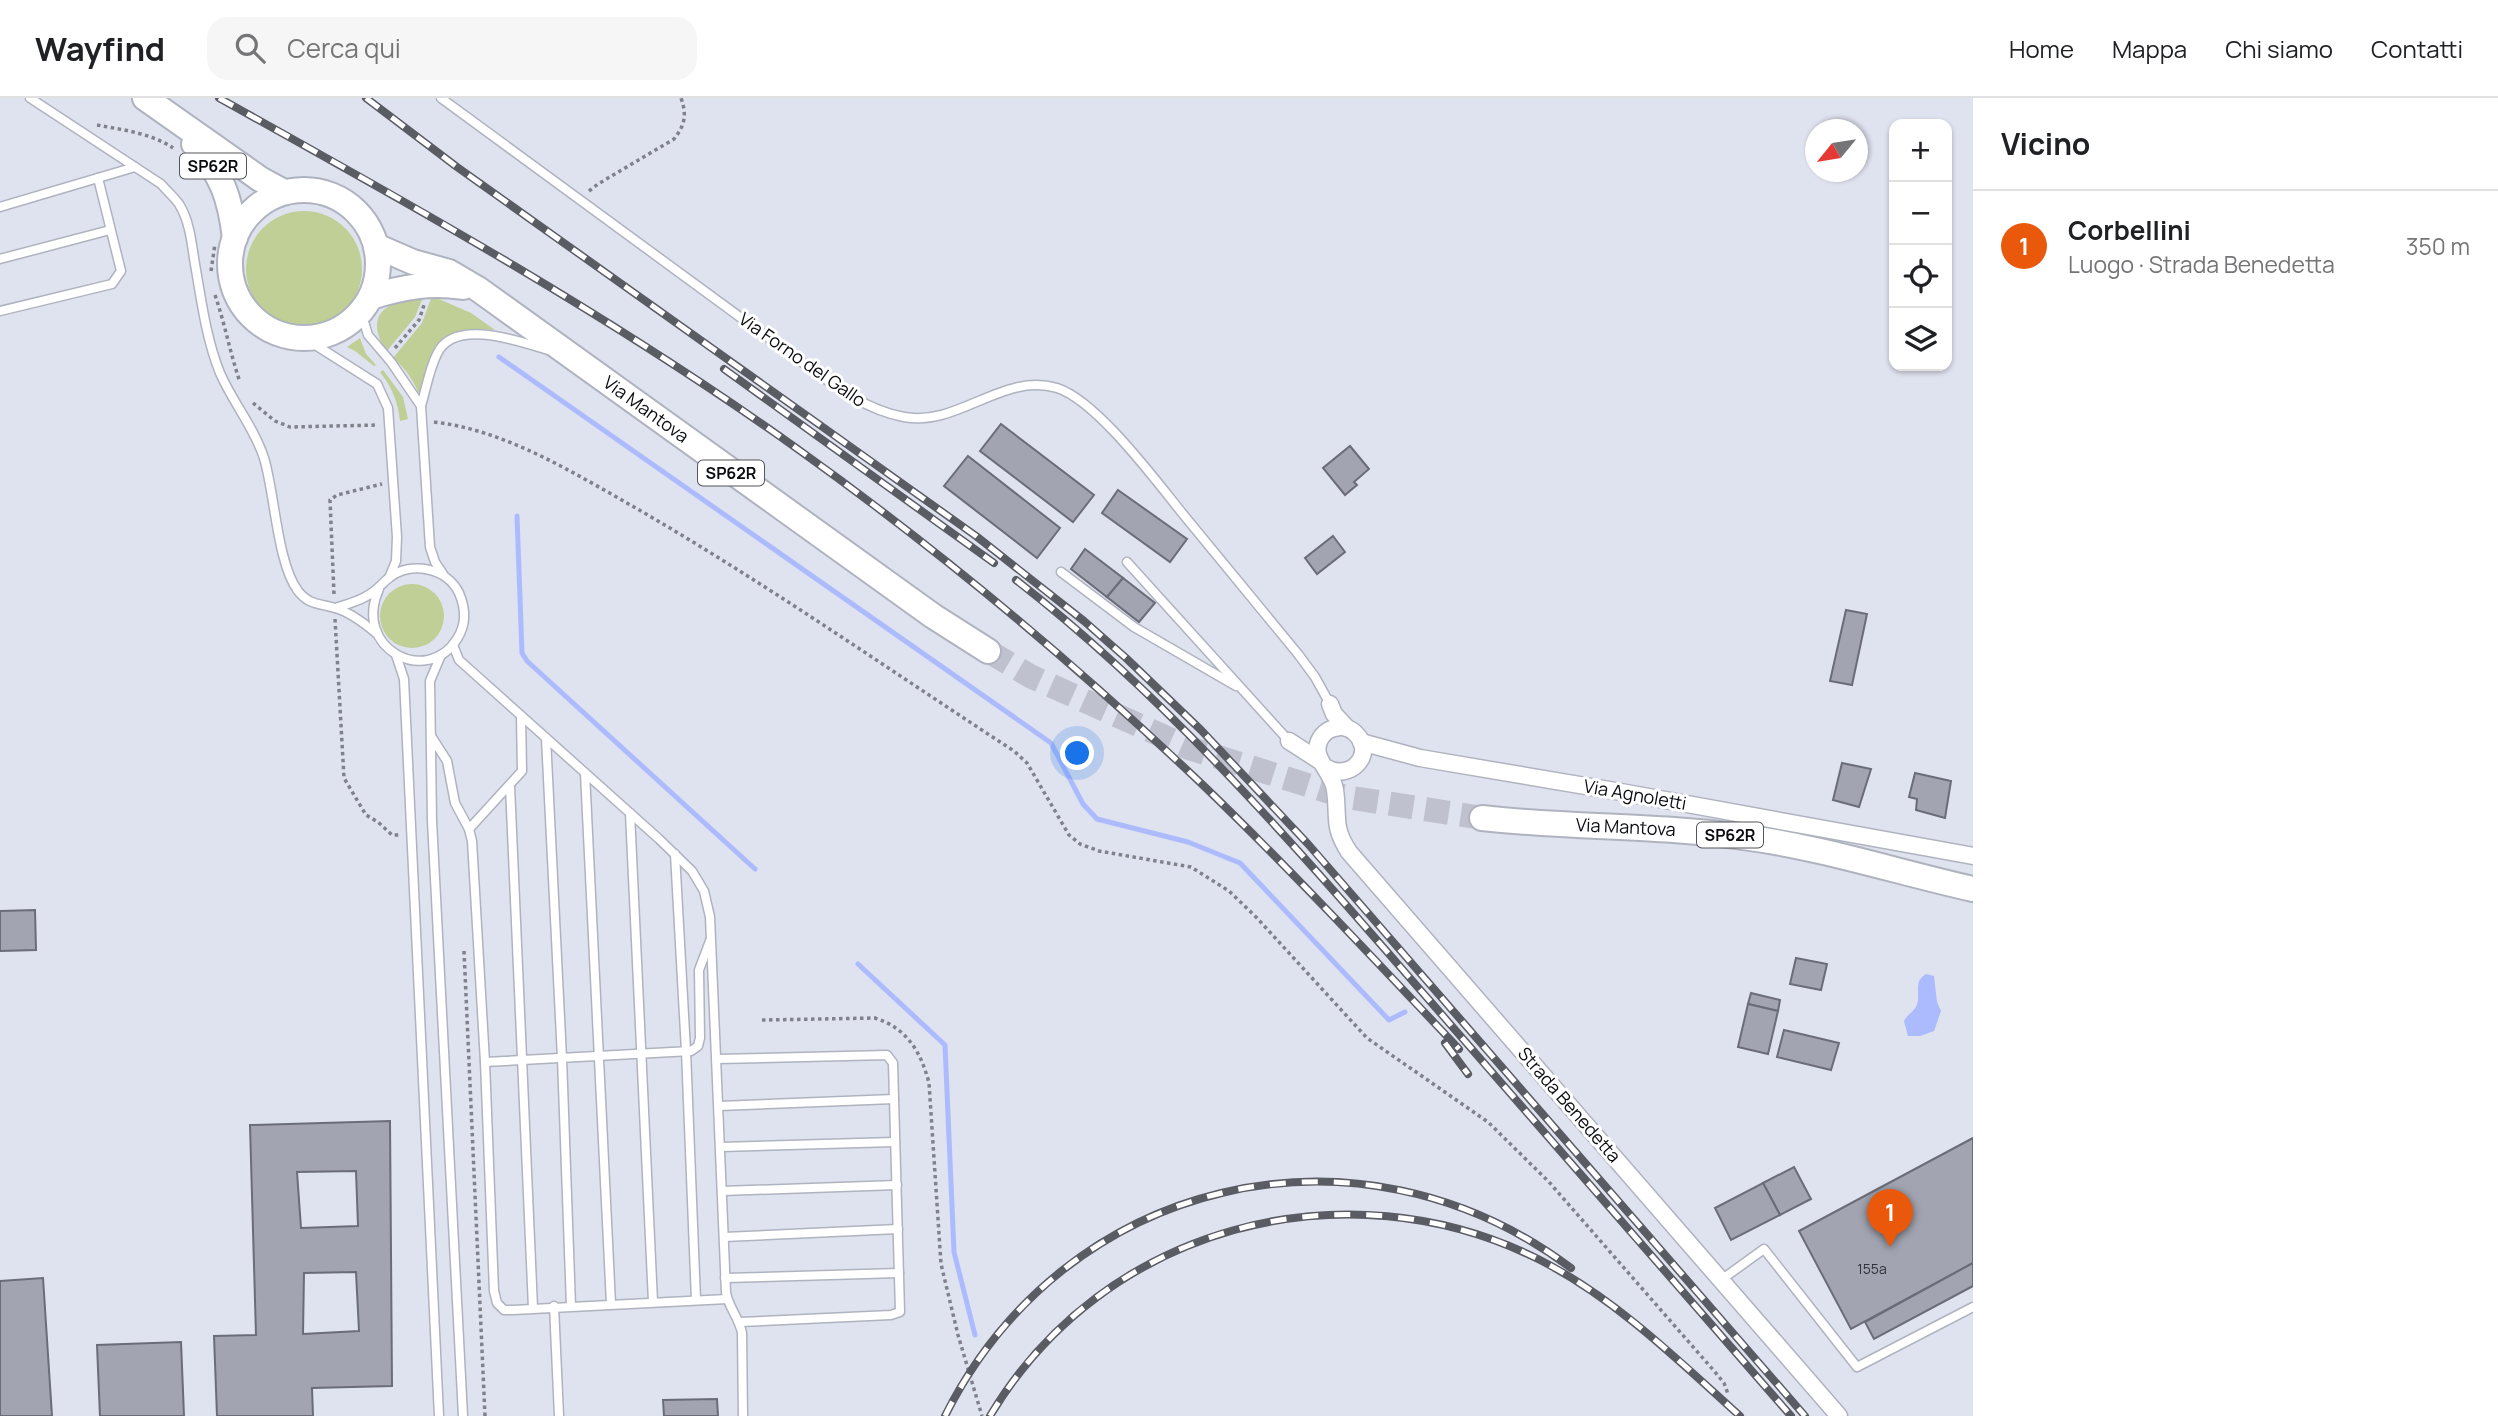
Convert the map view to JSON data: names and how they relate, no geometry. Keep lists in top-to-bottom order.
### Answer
{
  "streets": {
    "main road": ["SP62R", "Via Mantova"],
    "street": ["Via Forno del Gallo", "Via Agnoletti", "Strada Benedetta"]
  },
  "crossings": [
    ["SP62R", "Via Mantova"],
    ["Via Forno del Gallo", "Via Agnoletti"],
    ["Via Forno del Gallo", "Strada Benedetta"],
    ["Via Agnoletti", "Strada Benedetta"]
  ],
  "house_numbers": ["155a"],
  "north": "bottom left",
  "page": {
    "header": "Wayfind",
    "search": "Cerca qui",
    "nav": [
      "Home",
      "Mappa",
      "Chi siamo",
      "Contatti"
    ],
    "heading": "Vicino",
    "map_buttons": ["+", "−"],
    "list": [
      {
        "mark": "1",
        "name": "Corbellini",
        "note": "Luogo · Strada Benedetta",
        "value": "350 m"
      }
    ],
    "pins": "1"
  }
}
